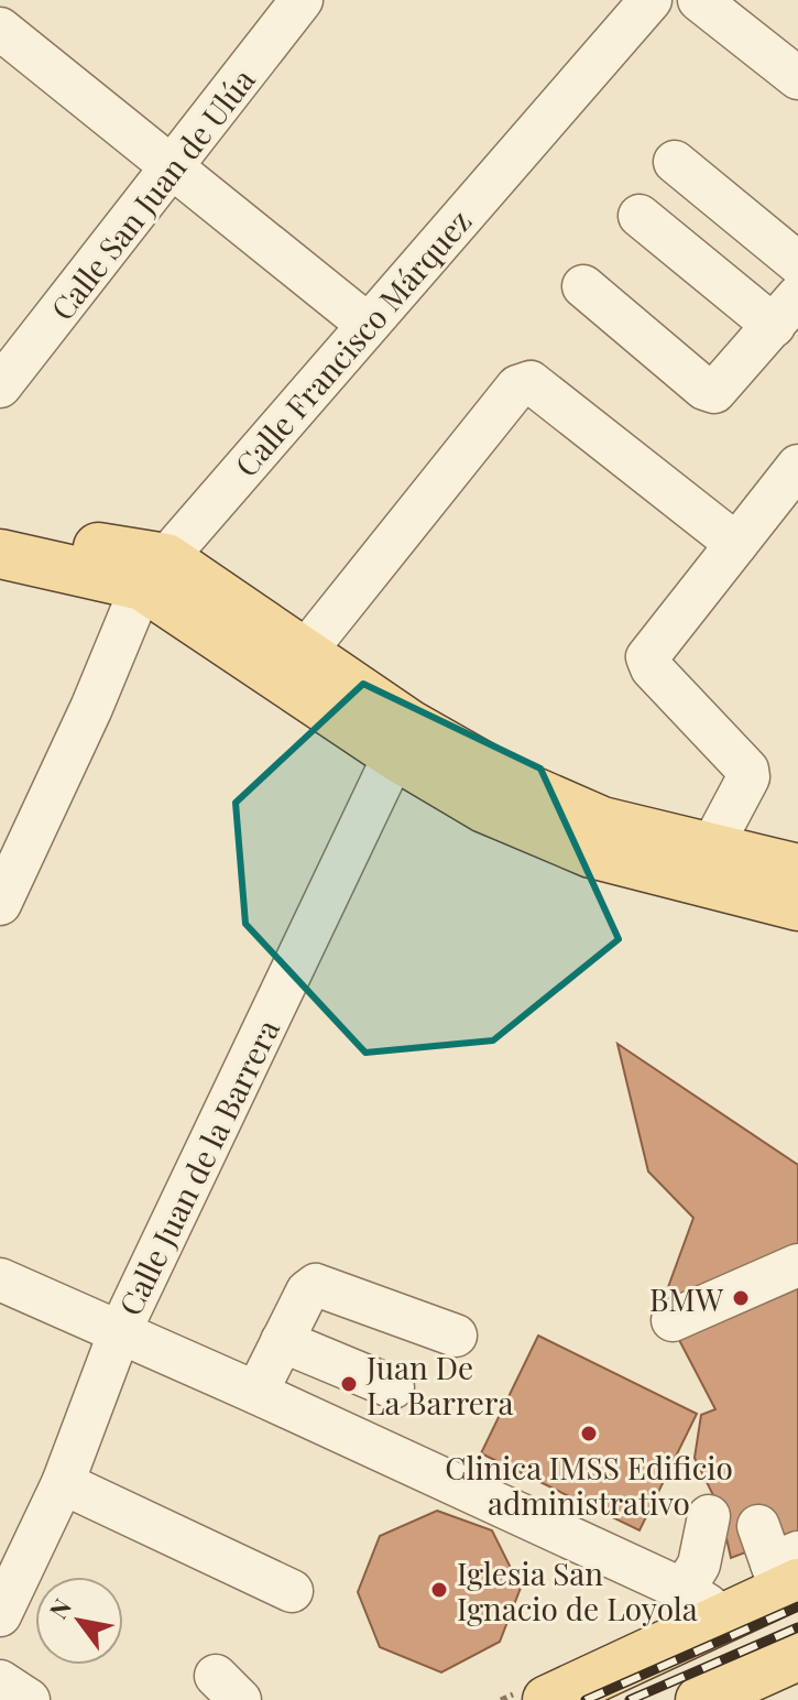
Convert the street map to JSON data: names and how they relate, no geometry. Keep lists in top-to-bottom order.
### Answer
{
  "streets": {
    "street": ["Calle San Juan de Ulúa", "Calle Francisco Márquez", "Calle Juan de la Barrera"]
  },
  "places": [
    "BMW",
    "Juan De La Barrera",
    "Clinica IMSS Edificio administrativo",
    "Iglesia San Ignacio de Loyola"
  ],
  "north": "top left"
}
